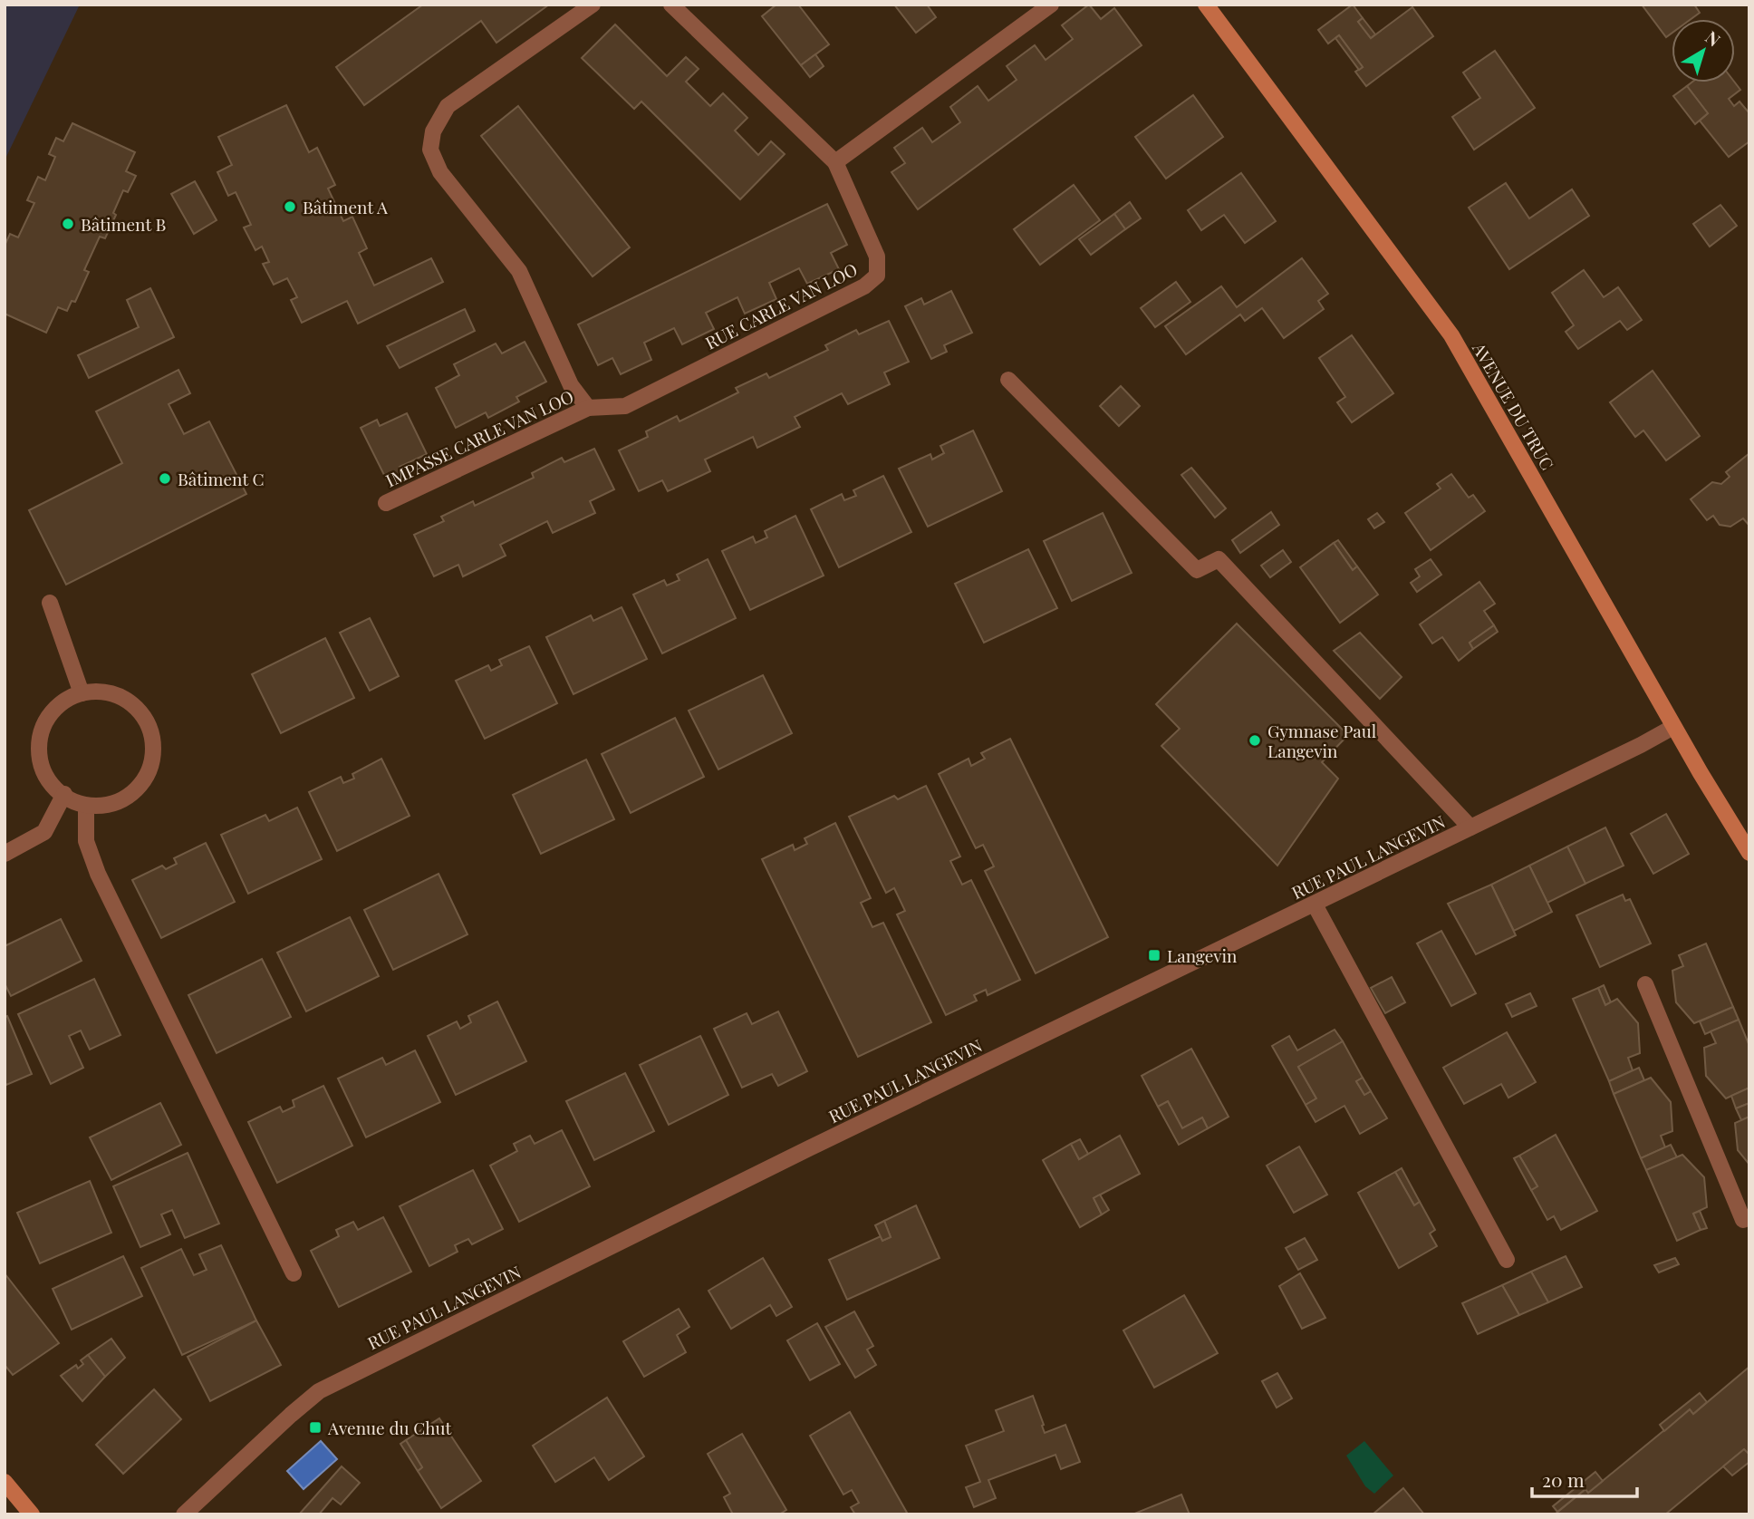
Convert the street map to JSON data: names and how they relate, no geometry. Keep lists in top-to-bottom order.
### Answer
{
  "streets": {
    "street": [
      "RUE CARLE VAN LOO",
      "AVENUE DU TRUC",
      "IMPASSE CARLE VAN LOO",
      "RUE PAUL LANGEVIN"
    ]
  },
  "crossings": [
    ["RUE CARLE VAN LOO", "IMPASSE CARLE VAN LOO"],
    ["AVENUE DU TRUC", "RUE PAUL LANGEVIN"]
  ],
  "places": {
    "other": [
      "Bâtiment A",
      "Bâtiment B",
      "Bâtiment C",
      "Gymnase Paul Langevin"
    ],
    "transit": ["Langevin", "Avenue du Chut"]
  },
  "scale_bar": "20 m",
  "north": "top right"
}
